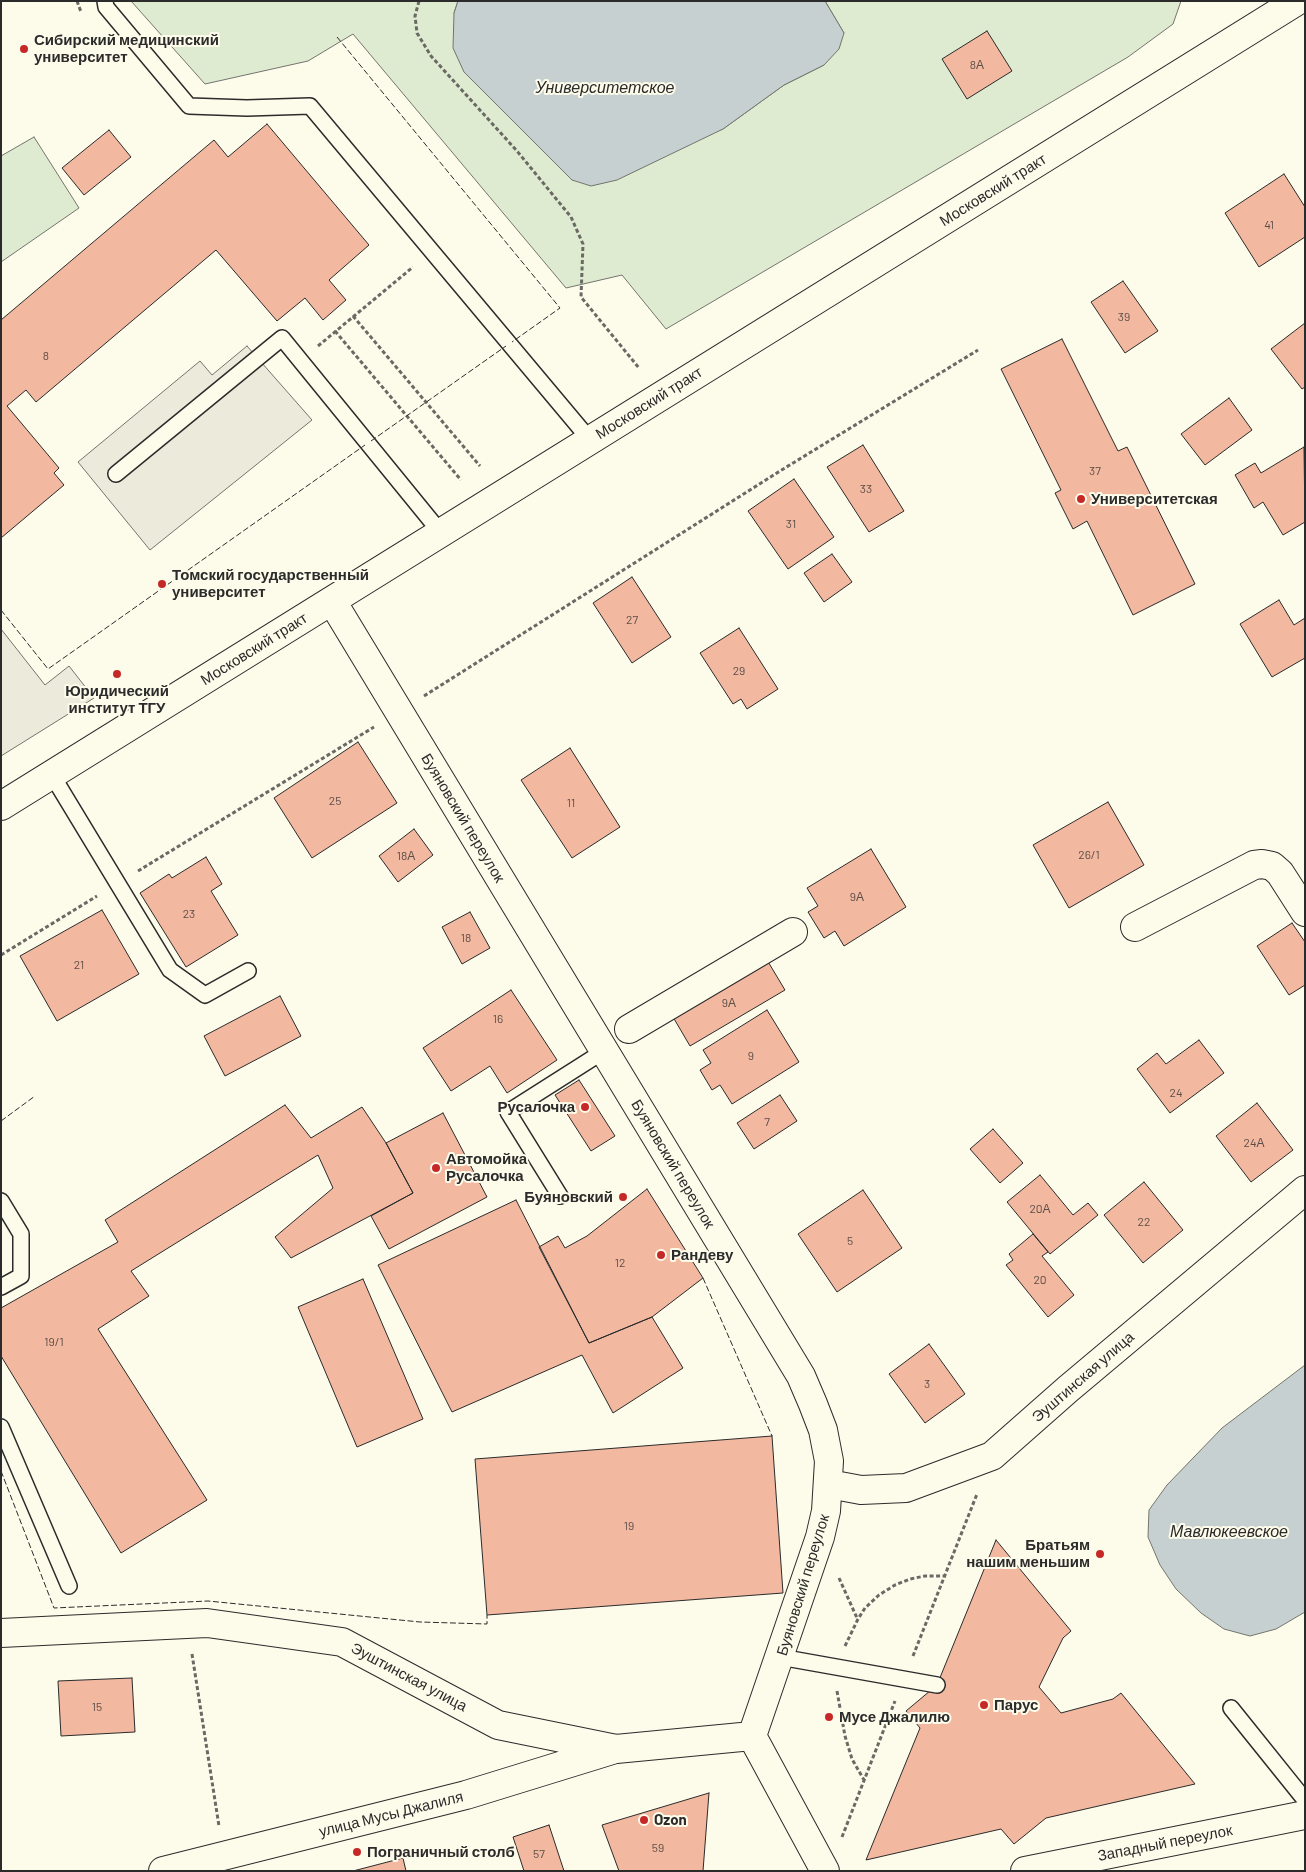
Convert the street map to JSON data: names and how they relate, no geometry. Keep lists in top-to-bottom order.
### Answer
{
  "streets": {
    "street": [
      "Московский тракт",
      "Буяновский переулок",
      "Эуштинская улица",
      "улица Мусы Джалиля",
      "Западный переулок"
    ]
  },
  "crossings": [
    ["Московский тракт", "Буяновский переулок"],
    ["Буяновский переулок", "Эуштинская улица"],
    ["Эуштинская улица", "улица Мусы Джалиля"]
  ],
  "water": ["Университетское", "Мавлюкеевское"],
  "places": [
    "Сибирский медицинский университет",
    "Университетская",
    "Томский государственный университет",
    "Юридический институт ТГУ",
    "Русалочка",
    "Автомойка Русалочка",
    "Буяновский",
    "Рандеву",
    "Братьям нашим меньшим",
    "Парус",
    "Мусе Джалилю",
    "Ozon",
    "Пограничный столб"
  ],
  "house_numbers": [
    "8А",
    "41",
    "39",
    "8",
    "37",
    "33",
    "31",
    "27",
    "29",
    "25",
    "11",
    "26/1",
    "18А",
    "9А",
    "23",
    "18",
    "21",
    "9А",
    "16",
    "9",
    "24",
    "7",
    "24А",
    "20А",
    "22",
    "5",
    "12",
    "20",
    "19/1",
    "3",
    "19",
    "15",
    "59",
    "57"
  ]
}
